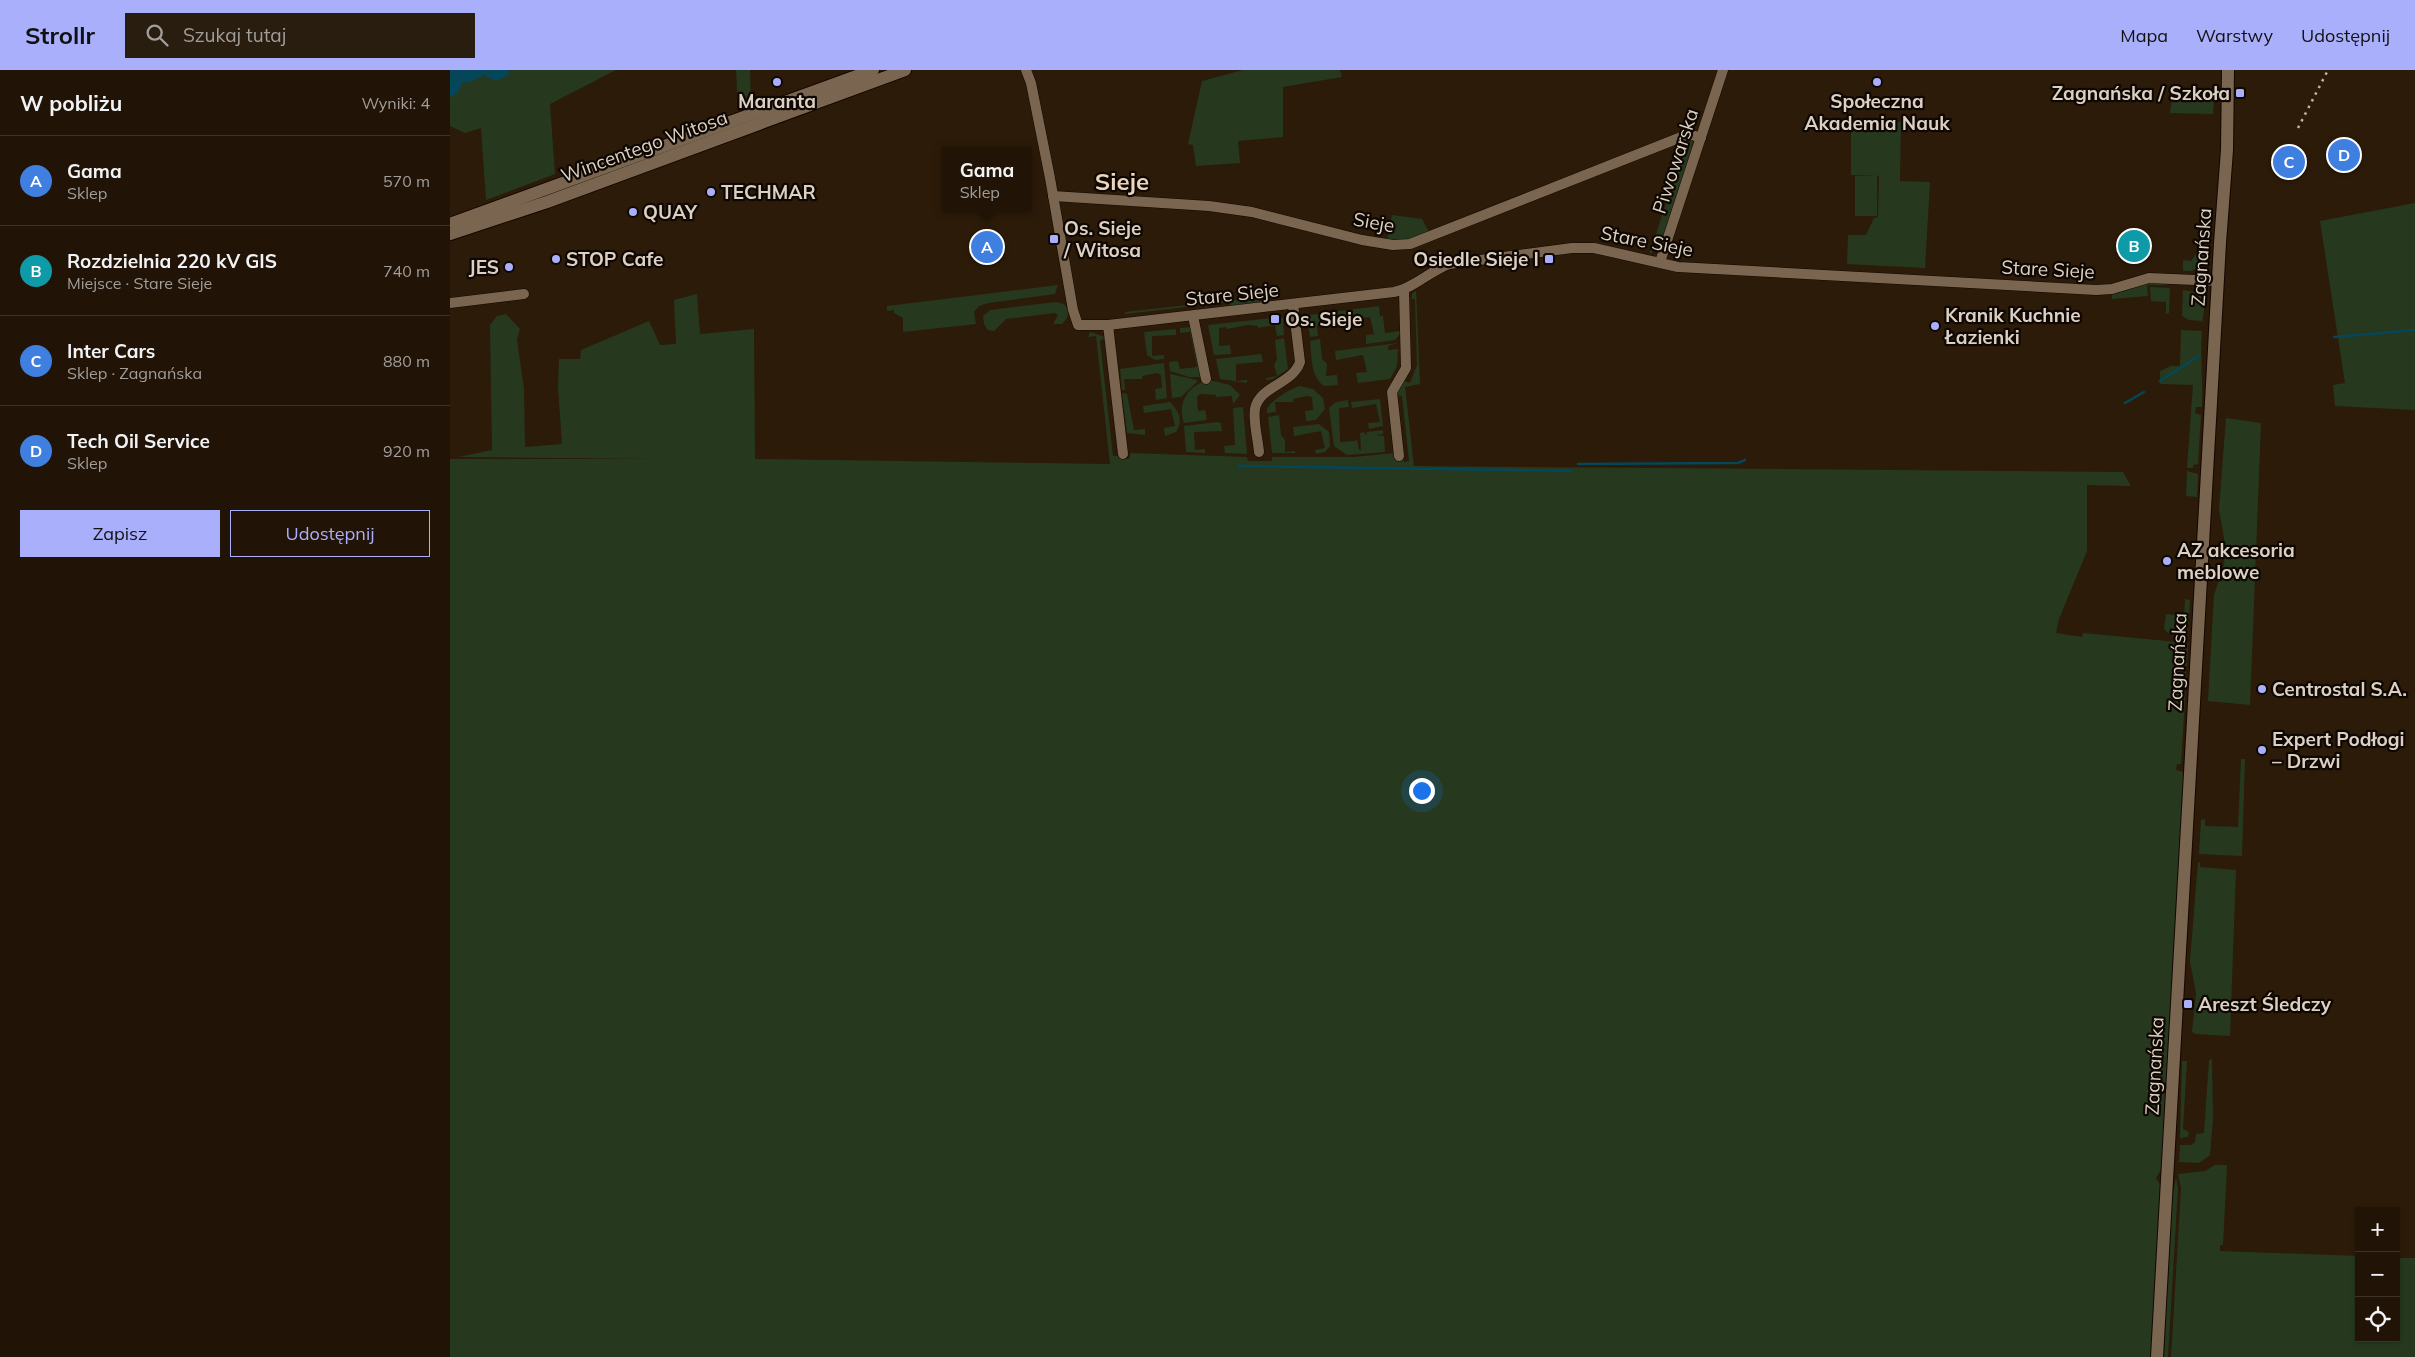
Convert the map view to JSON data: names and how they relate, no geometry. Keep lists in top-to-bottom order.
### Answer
{
  "streets": {
    "street": [
      "Wincentego Witosa",
      "Piwowarska",
      "Sieje",
      "Stare Sieje",
      "Zagnańska"
    ]
  },
  "crossings": [
    ["Piwowarska", "Sieje"],
    ["Piwowarska", "Stare Sieje"],
    ["Sieje", "Stare Sieje"],
    ["Stare Sieje", "Zagnańska"]
  ],
  "districts": ["Sieje"],
  "places": {
    "other": [
      "Maranta",
      "Społeczna Akademia Nauk",
      "TECHMAR",
      "QUAY",
      "STOP Cafe",
      "JES",
      "Kranik Kuchnie Łazienki",
      "AZ akcesoria meblowe",
      "Centrostal S.A.",
      "Expert Podłogi – Drzwi"
    ],
    "transit": [
      "Zagnańska / Szkoła",
      "Os. Sieje / Witosa",
      "Osiedle Sieje I",
      "Os. Sieje",
      "Areszt Śledczy"
    ]
  },
  "page": {
    "header": "Strollr",
    "search": "Szukaj tutaj",
    "nav": ["Mapa", "Warstwy", "Udostępnij"],
    "heading": ["W pobliżu", "Wyniki: 4"],
    "list": [
      {
        "mark": "A",
        "name": "Gama",
        "note": "Sklep",
        "value": "570 m"
      },
      {
        "mark": "B",
        "name": "Rozdzielnia 220 kV GIS",
        "note": "Miejsce · Stare Sieje",
        "value": "740 m"
      },
      {
        "mark": "C",
        "name": "Inter Cars",
        "note": "Sklep · Zagnańska",
        "value": "880 m"
      },
      {
        "mark": "D",
        "name": "Tech Oil Service",
        "note": "Sklep",
        "value": "920 m"
      }
    ],
    "pins": [
      "D",
      "C",
      "B",
      "A"
    ],
    "popup": ["Gama", "Sklep"],
    "buttons": ["Zapisz", "Udostępnij"],
    "map_buttons": ["+", "−"]
  }
}
